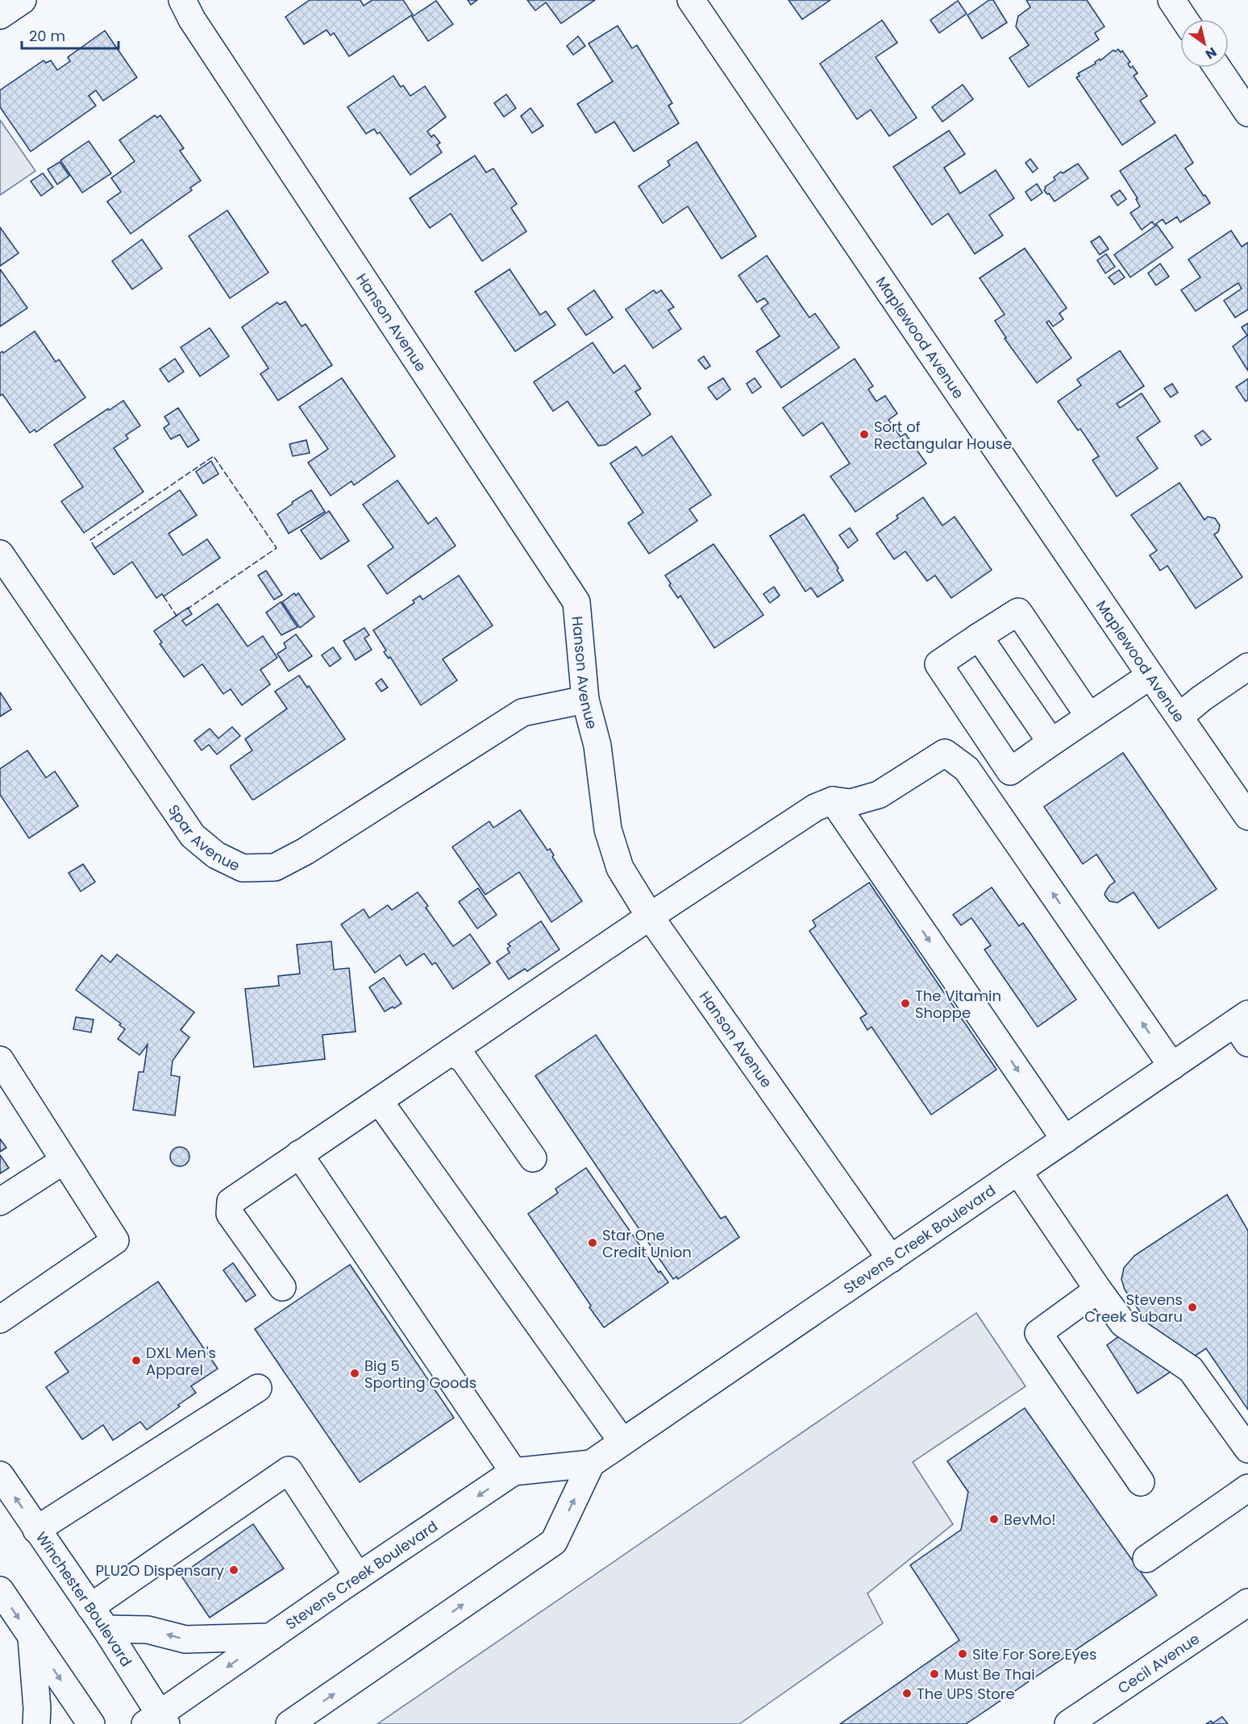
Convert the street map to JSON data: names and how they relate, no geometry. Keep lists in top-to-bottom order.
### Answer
{
  "streets": {
    "street": [
      "Hanson Avenue",
      "Maplewood Avenue",
      "Spar Avenue",
      "Stevens Creek Boulevard",
      "Winchester Boulevard",
      "Cecil Avenue"
    ]
  },
  "crossings": [
    ["Hanson Avenue", "Spar Avenue"],
    ["Hanson Avenue", "Stevens Creek Boulevard"],
    ["Stevens Creek Boulevard", "Winchester Boulevard"]
  ],
  "places": [
    "Sort of Rectangular House",
    "The Vitamin Shoppe",
    "Star One Credit Union",
    "Stevens Creek Subaru",
    "DXL Men's Apparel",
    "Big 5 Sporting Goods",
    "BevMo!",
    "PLU2O Dispensary",
    "Site For Sore Eyes",
    "Must Be Thai",
    "The UPS Store"
  ],
  "scale_bar": "20 m",
  "north": "bottom right"
}
